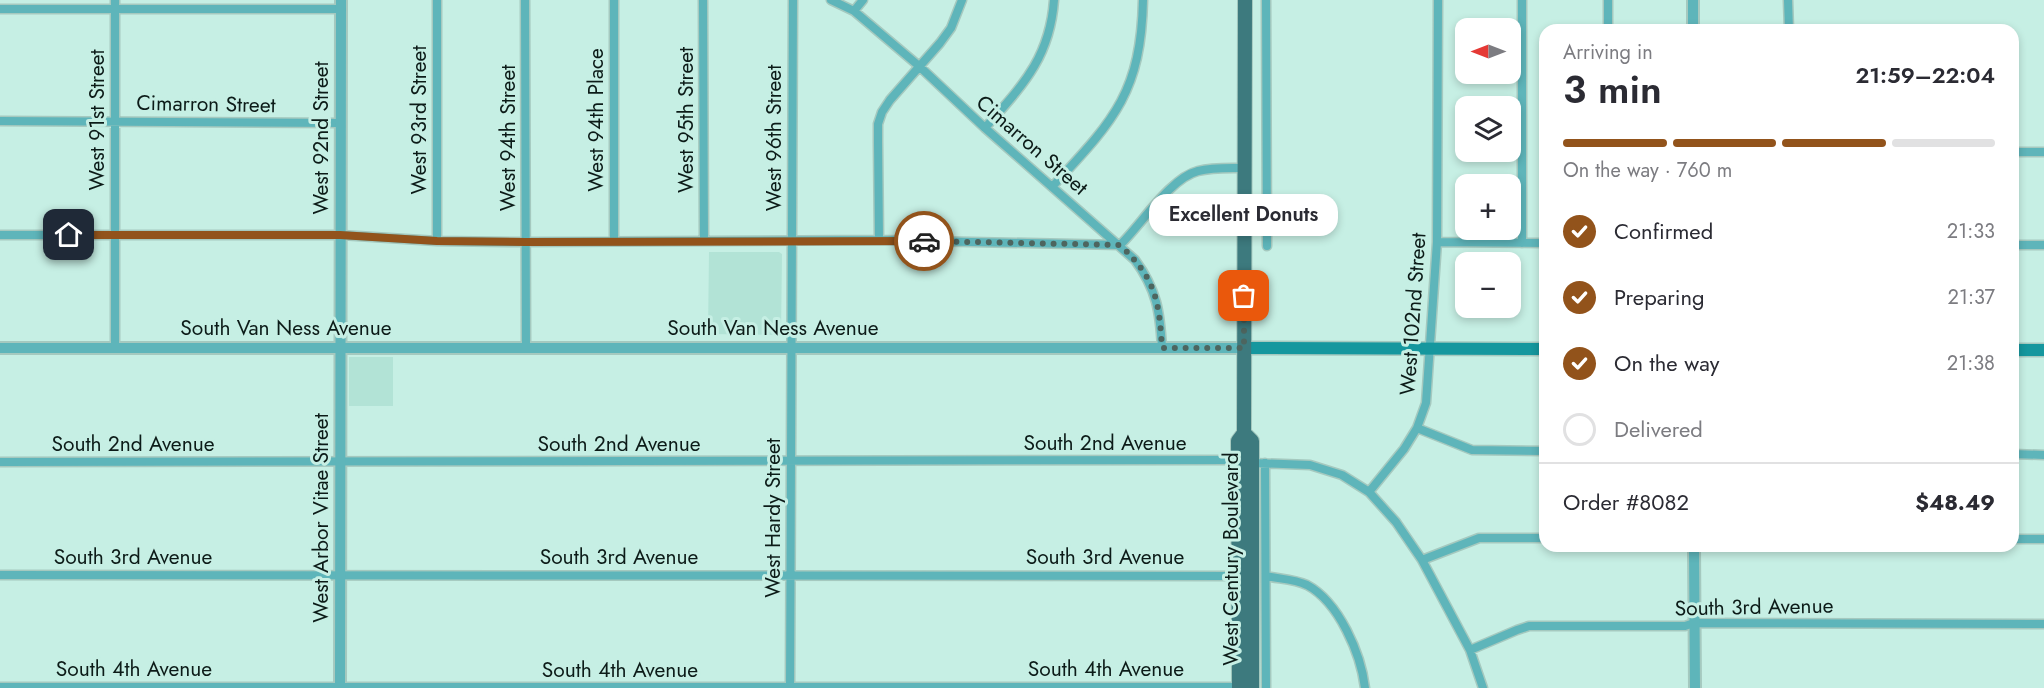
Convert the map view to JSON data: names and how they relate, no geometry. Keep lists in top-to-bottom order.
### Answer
{
  "streets": {
    "main road": ["South Van Ness Avenue", "West Century Boulevard"],
    "street": [
      "Cimarron Street",
      "West 91st Street",
      "West 93rd Street",
      "West 94th Place",
      "West 95th Street",
      "West 92nd Street",
      "West 94th Street",
      "West 96th Street",
      "West 102nd Street",
      "South 2nd Avenue",
      "West Arbor Vitae Street",
      "West Hardy Street",
      "South 3rd Avenue",
      "South 4th Avenue"
    ]
  },
  "crossings": [
    ["Cimarron Street", "West 91st Street"],
    ["Cimarron Street", "West 92nd Street"],
    ["Cimarron Street", "South Van Ness Avenue"],
    ["West 91st Street", "South Van Ness Avenue"],
    ["West 92nd Street", "South Van Ness Avenue"],
    ["West 92nd Street", "West Arbor Vitae Street"],
    ["West 94th Street", "South Van Ness Avenue"],
    ["West 96th Street", "South Van Ness Avenue"],
    ["West 96th Street", "West Hardy Street"],
    ["West 102nd Street", "South Van Ness Avenue"],
    ["South Van Ness Avenue", "West Arbor Vitae Street"],
    ["South Van Ness Avenue", "West Hardy Street"],
    ["South Van Ness Avenue", "West Century Boulevard"],
    ["South 2nd Avenue", "West Arbor Vitae Street"],
    ["South 2nd Avenue", "West Hardy Street"],
    ["South 2nd Avenue", "West Century Boulevard"],
    ["West Arbor Vitae Street", "South 3rd Avenue"],
    ["West Arbor Vitae Street", "South 4th Avenue"],
    ["West Hardy Street", "South 3rd Avenue"],
    ["West Hardy Street", "South 4th Avenue"],
    ["South 3rd Avenue", "West Century Boulevard"],
    ["West Century Boulevard", "South 4th Avenue"]
  ],
  "places": ["Excellent Donuts"],
  "north": "left",
  "page": {
    "map_buttons": ["+", "−"],
    "heading": ["3 min", "Arriving in", "21:59–22:04"],
    "panel": ["Order #8082", "$48.49"],
    "bar": "On the way · 760 m",
    "bubble": "Excellent Donuts",
    "list": [
      ["Confirmed", "21:33"],
      ["Preparing", "21:37"],
      ["On the way", "21:38"],
      "Delivered"
    ]
  }
}
